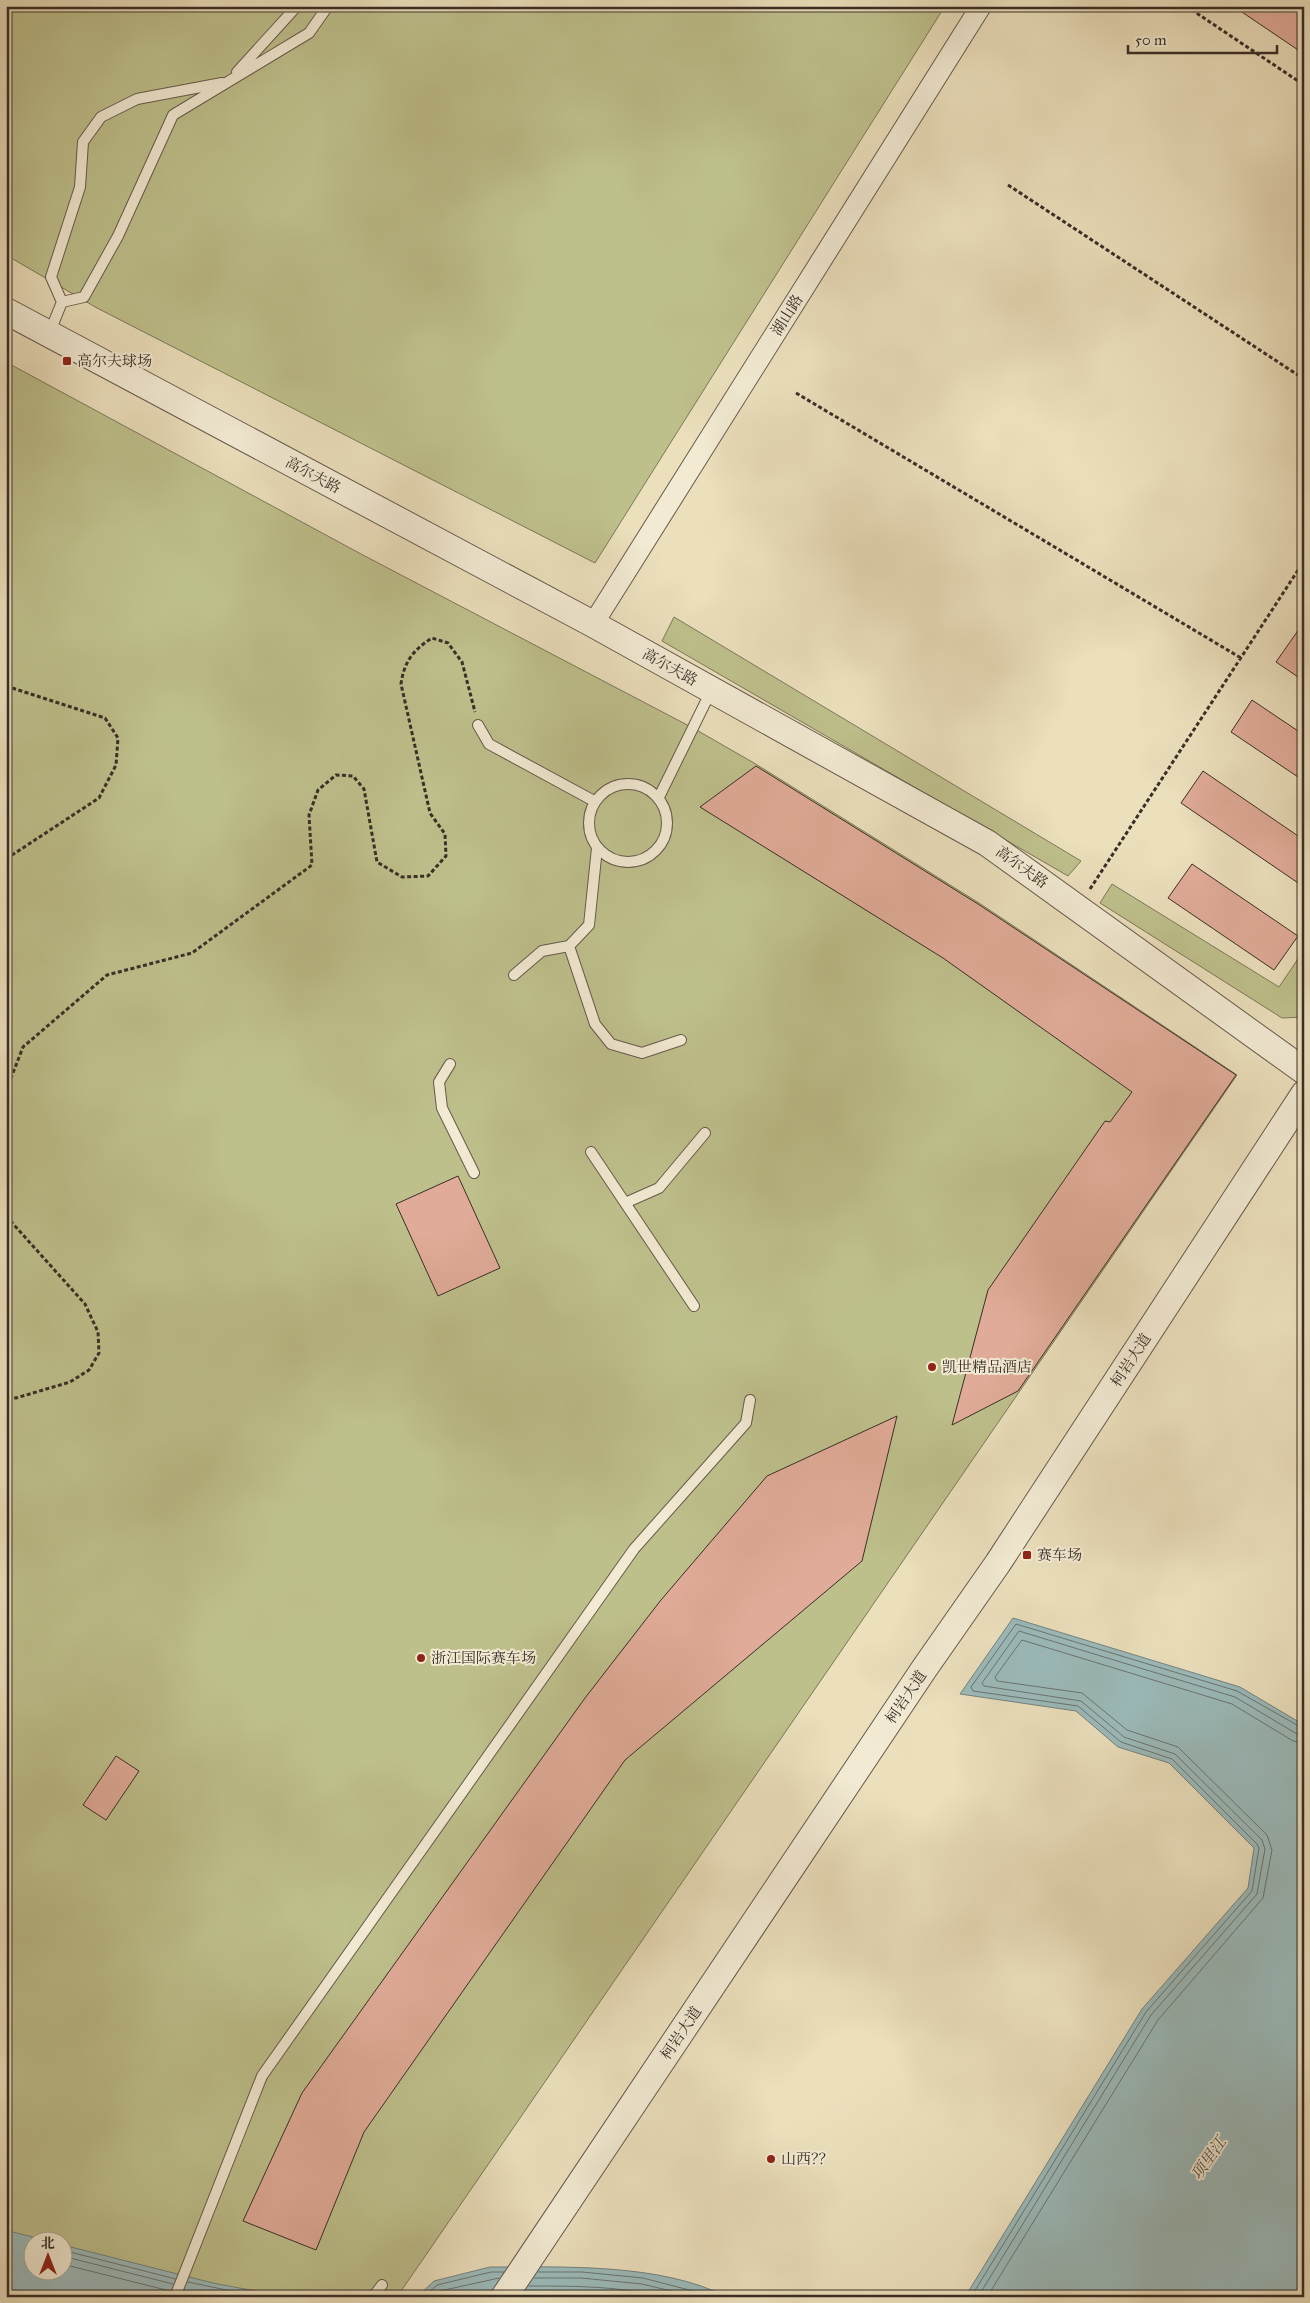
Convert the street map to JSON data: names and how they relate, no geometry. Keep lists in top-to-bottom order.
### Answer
{
  "streets": {
    "street": ["湖山路", "高尔夫路", "柯岩大道"]
  },
  "crossings": [
    ["湖山路", "高尔夫路"]
  ],
  "water": ["项里江"],
  "places": {
    "transit": ["高尔夫球场", "赛车场"],
    "other": ["凯世精品酒店", "浙江国际赛车场", "山西？？"]
  },
  "scale_bar": "50 m",
  "north": "top"
}
